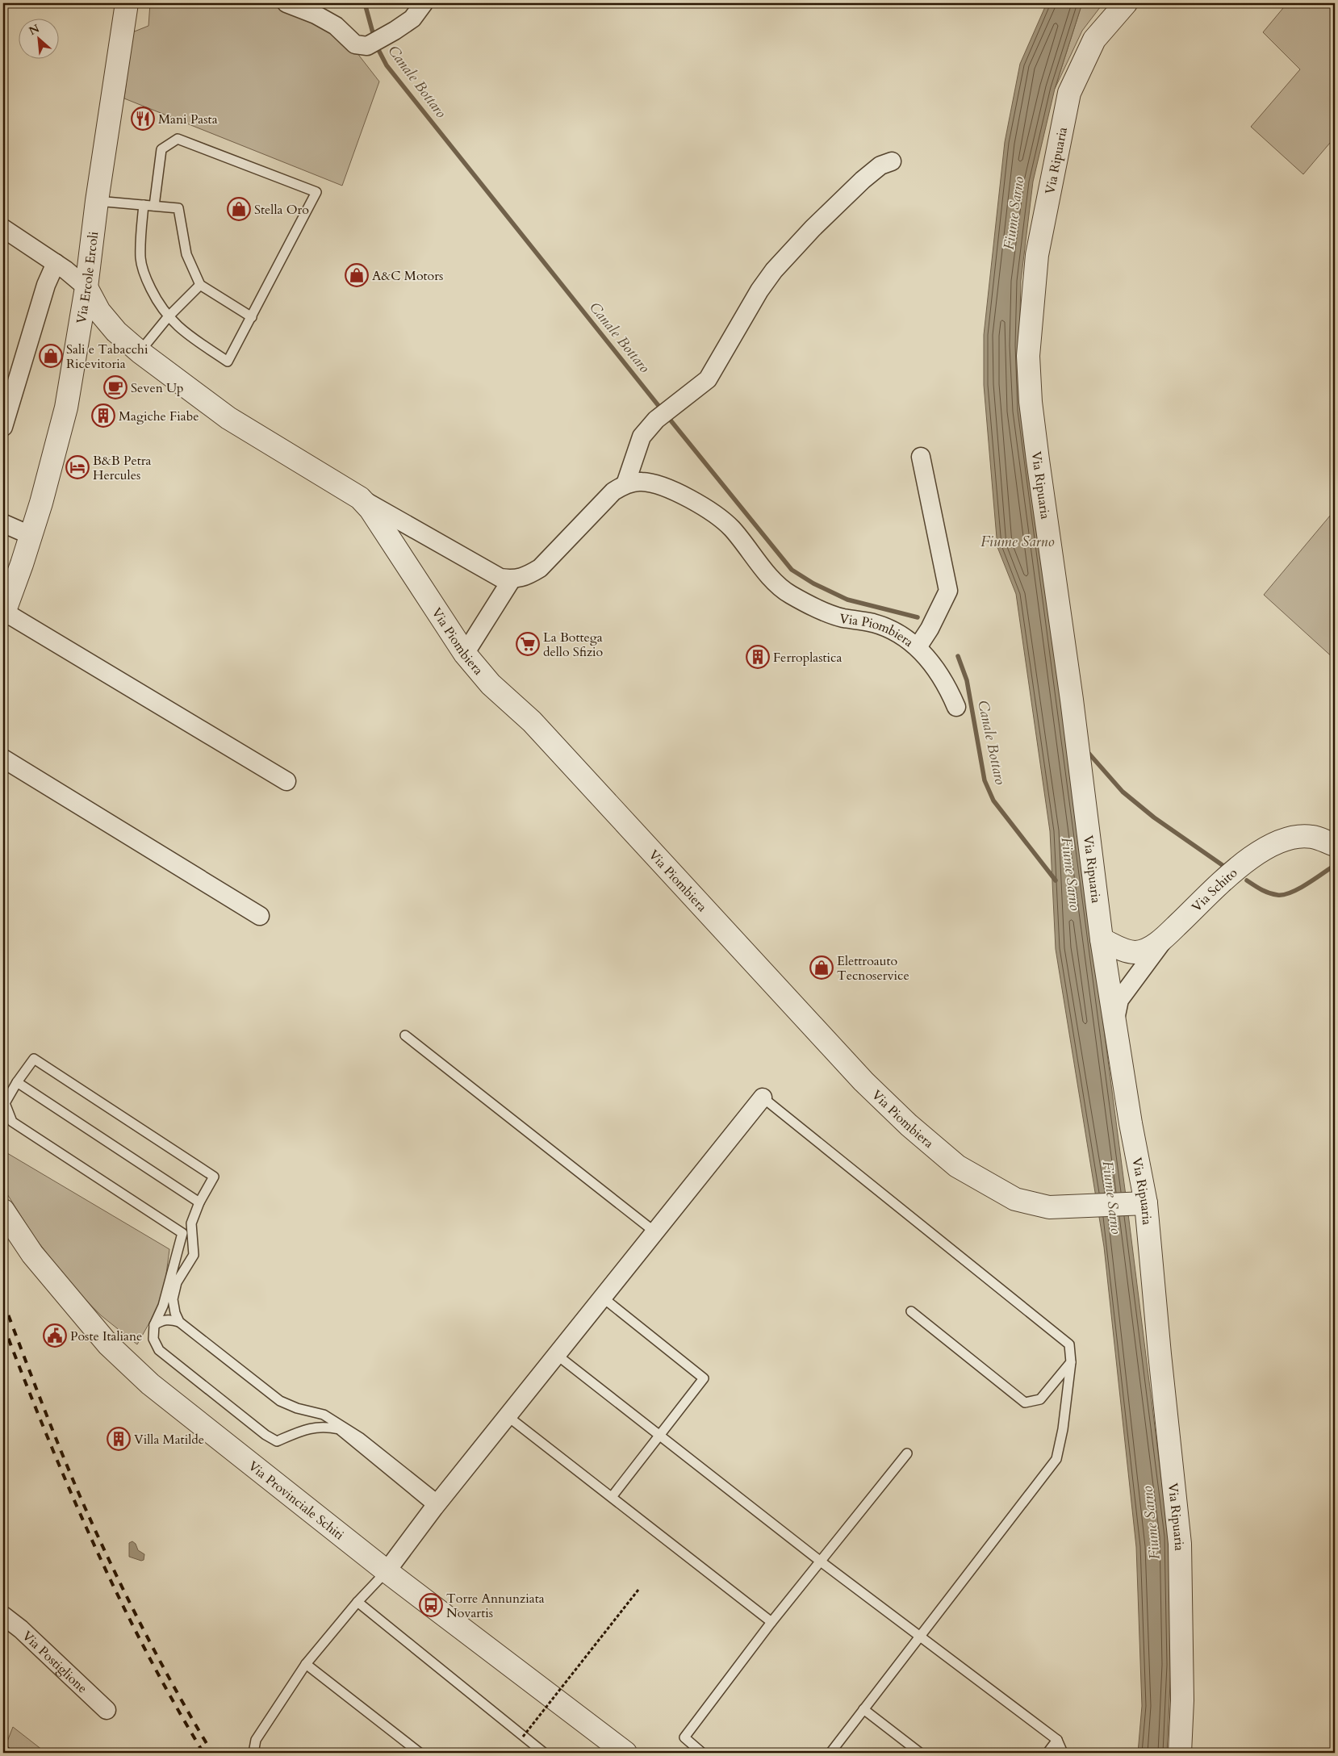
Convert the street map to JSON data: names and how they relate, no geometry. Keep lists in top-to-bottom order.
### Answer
{
  "streets": {
    "street": [
      "Via Ripuaria",
      "Via Ercole Ercoli",
      "Via Piombiera",
      "Via Schito",
      "Via Provinciale Schiti",
      "Via Postiglione"
    ]
  },
  "crossings": [
    ["Via Ripuaria", "Via Piombiera"],
    ["Via Ripuaria", "Via Schito"],
    ["Via Ercole Ercoli", "Via Piombiera"]
  ],
  "water": ["Canale Bottaro", "Fiume Sarno"],
  "places": {
    "restaurant": ["Mani Pasta"],
    "shop": [
      "Stella Oro",
      "A&C Motors",
      "Sali e Tabacchi Ricevitoria",
      "Elettroauto Tecnoservice"
    ],
    "cafe": ["Seven Up"],
    "building": ["Magiche Fiabe", "Ferroplastica", "Villa Matilde"],
    "hotel": ["B&B Petra Hercules"],
    "supermarket": ["La Bottega dello Sfizio"],
    "public building": ["Poste Italiane"],
    "bus stop": ["Torre Annunziata Novartis"]
  },
  "north": "top left"
}
